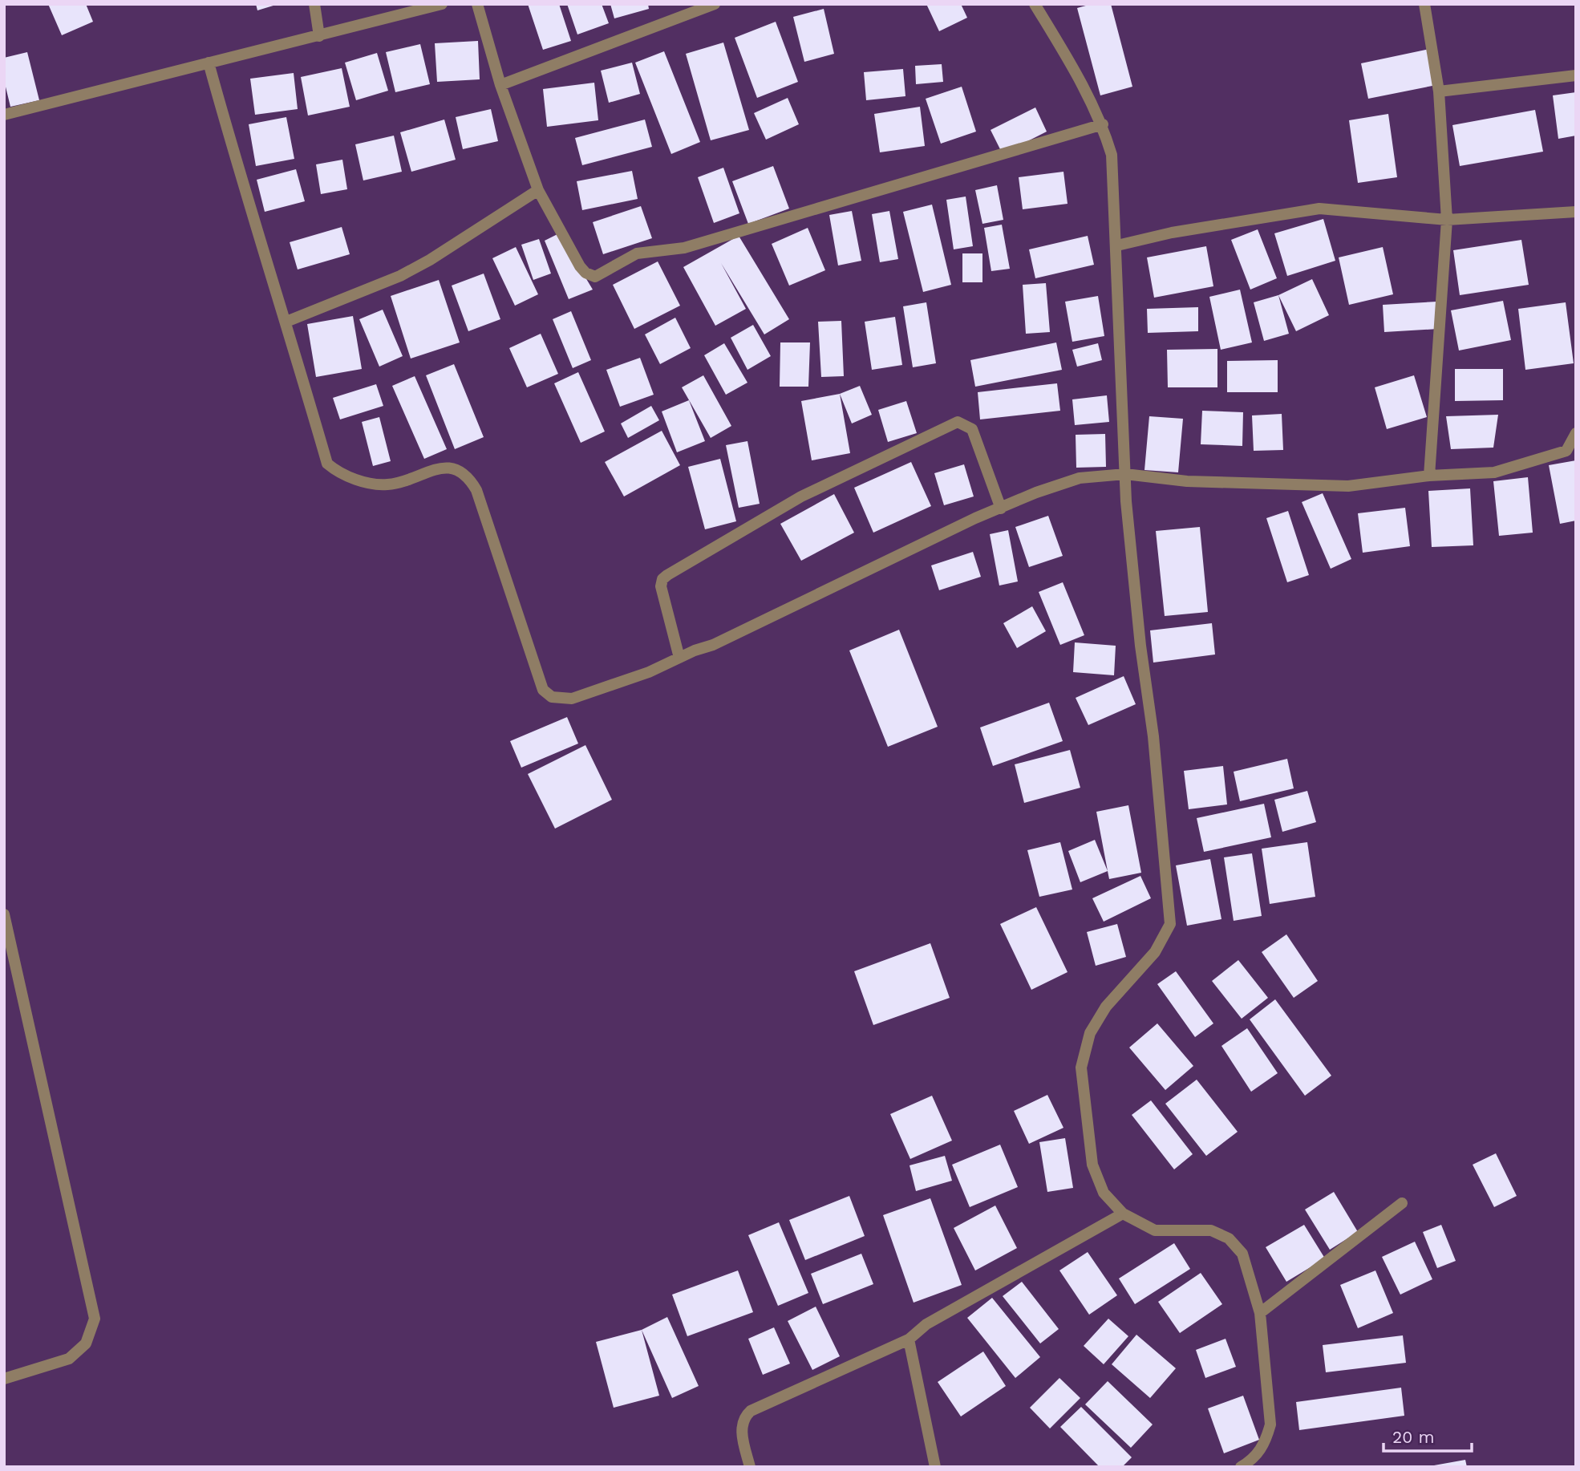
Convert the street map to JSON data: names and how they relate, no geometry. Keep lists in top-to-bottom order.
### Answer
{
  "scale_bar": "20 m"
}
